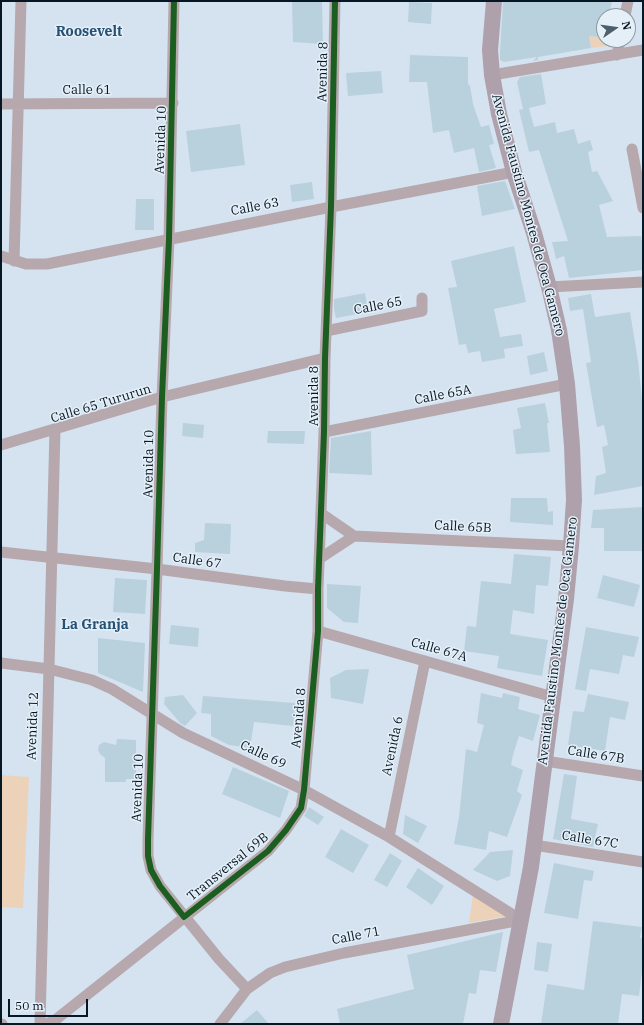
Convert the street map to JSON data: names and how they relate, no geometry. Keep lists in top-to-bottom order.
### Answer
{
  "streets": {
    "highway": ["Avenida Faustino Montes de Oca Gamero"],
    "street": [
      "Avenida 8",
      "Calle 61",
      "Avenida 10",
      "Calle 63",
      "Calle 65",
      "Calle 65A",
      "Calle 65 Tururun",
      "Calle 65B",
      "Calle 67",
      "Calle 67A",
      "Avenida 12",
      "Avenida 6",
      "Calle 69",
      "Calle 67B",
      "Calle 67C",
      "Transversal 69B",
      "Calle 71"
    ]
  },
  "crossings": [
    ["Avenida 8", "Calle 63"],
    ["Avenida 8", "Calle 65"],
    ["Avenida 8", "Calle 65A"],
    ["Avenida 8", "Calle 65 Tururun"],
    ["Avenida 8", "Calle 67"],
    ["Avenida 8", "Calle 67A"],
    ["Avenida 8", "Calle 69"],
    ["Avenida 8", "Transversal 69B"],
    ["Calle 61", "Avenida 10"],
    ["Avenida 10", "Calle 63"],
    ["Avenida 10", "Calle 65 Tururun"],
    ["Avenida 10", "Calle 67"],
    ["Avenida 10", "Calle 69"],
    ["Avenida 10", "Transversal 69B"],
    ["Avenida 10", "Calle 71"],
    ["Calle 63", "Avenida Faustino Montes de Oca Gamero"],
    ["Avenida Faustino Montes de Oca Gamero", "Calle 65A"],
    ["Avenida Faustino Montes de Oca Gamero", "Calle 65B"],
    ["Avenida Faustino Montes de Oca Gamero", "Calle 67A"],
    ["Avenida Faustino Montes de Oca Gamero", "Calle 69"],
    ["Avenida Faustino Montes de Oca Gamero", "Calle 67B"],
    ["Avenida Faustino Montes de Oca Gamero", "Calle 67C"],
    ["Avenida Faustino Montes de Oca Gamero", "Calle 71"],
    ["Calle 65 Tururun", "Avenida 12"],
    ["Calle 67", "Avenida 12"],
    ["Calle 67A", "Avenida 6"],
    ["Avenida 12", "Calle 69"],
    ["Avenida 6", "Calle 69"],
    ["Calle 69", "Transversal 69B"],
    ["Calle 69", "Calle 71"]
  ],
  "districts": ["Roosevelt", "La Granja"],
  "scale_bar": "50 m",
  "north": "right"
}
